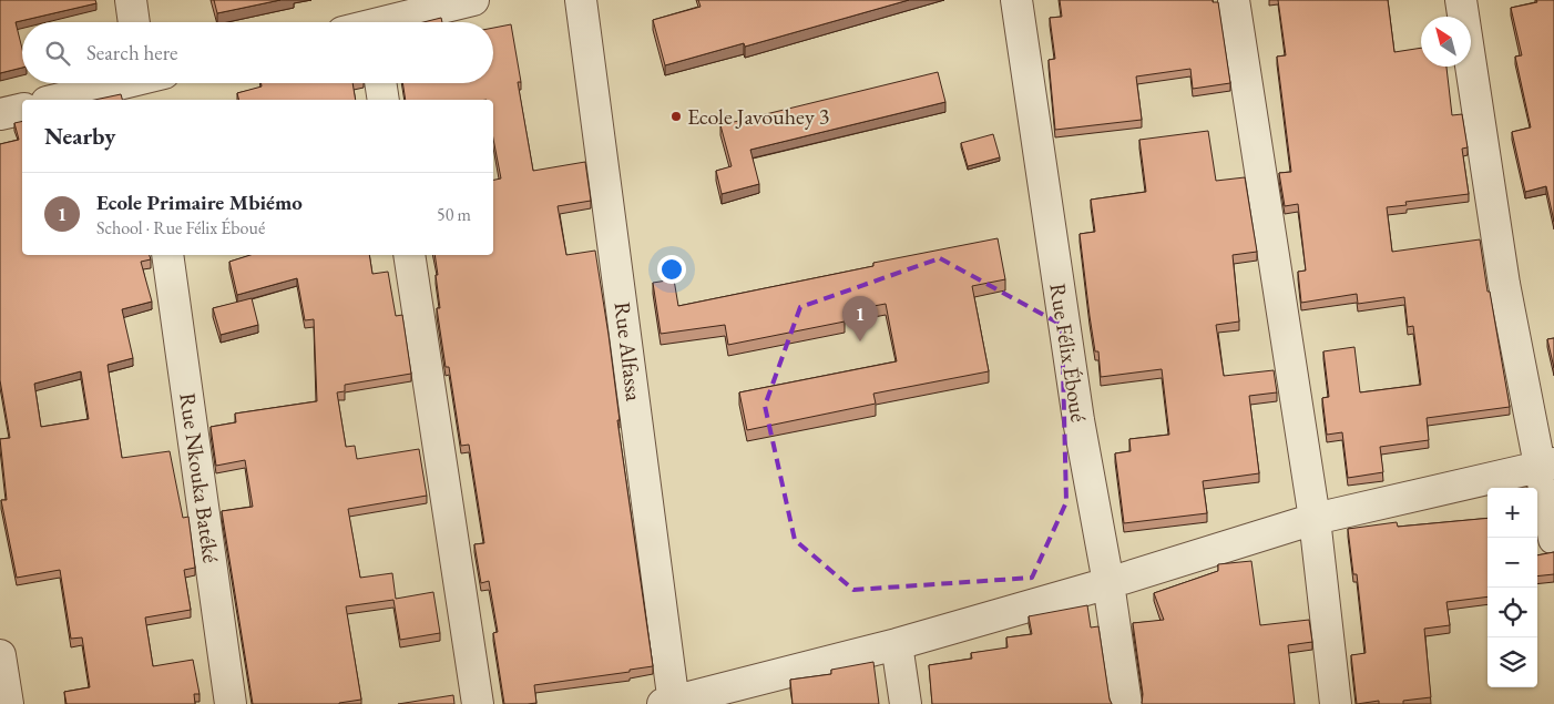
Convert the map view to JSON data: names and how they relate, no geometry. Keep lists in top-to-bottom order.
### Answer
{
  "streets": {
    "street": ["Rue Alfassa", "Rue Félix Éboué", "Rue Nkouka Batéké"]
  },
  "places": ["Ecole Javouhey 3"],
  "north": "top left",
  "page": {
    "search": "Search here",
    "heading": "Nearby",
    "list": [
      {
        "mark": "1",
        "name": "Ecole Primaire Mbiémo",
        "note": "School · Rue Félix Éboué",
        "value": "50 m"
      }
    ],
    "pins": "1",
    "map_buttons": ["+", "−"]
  }
}
